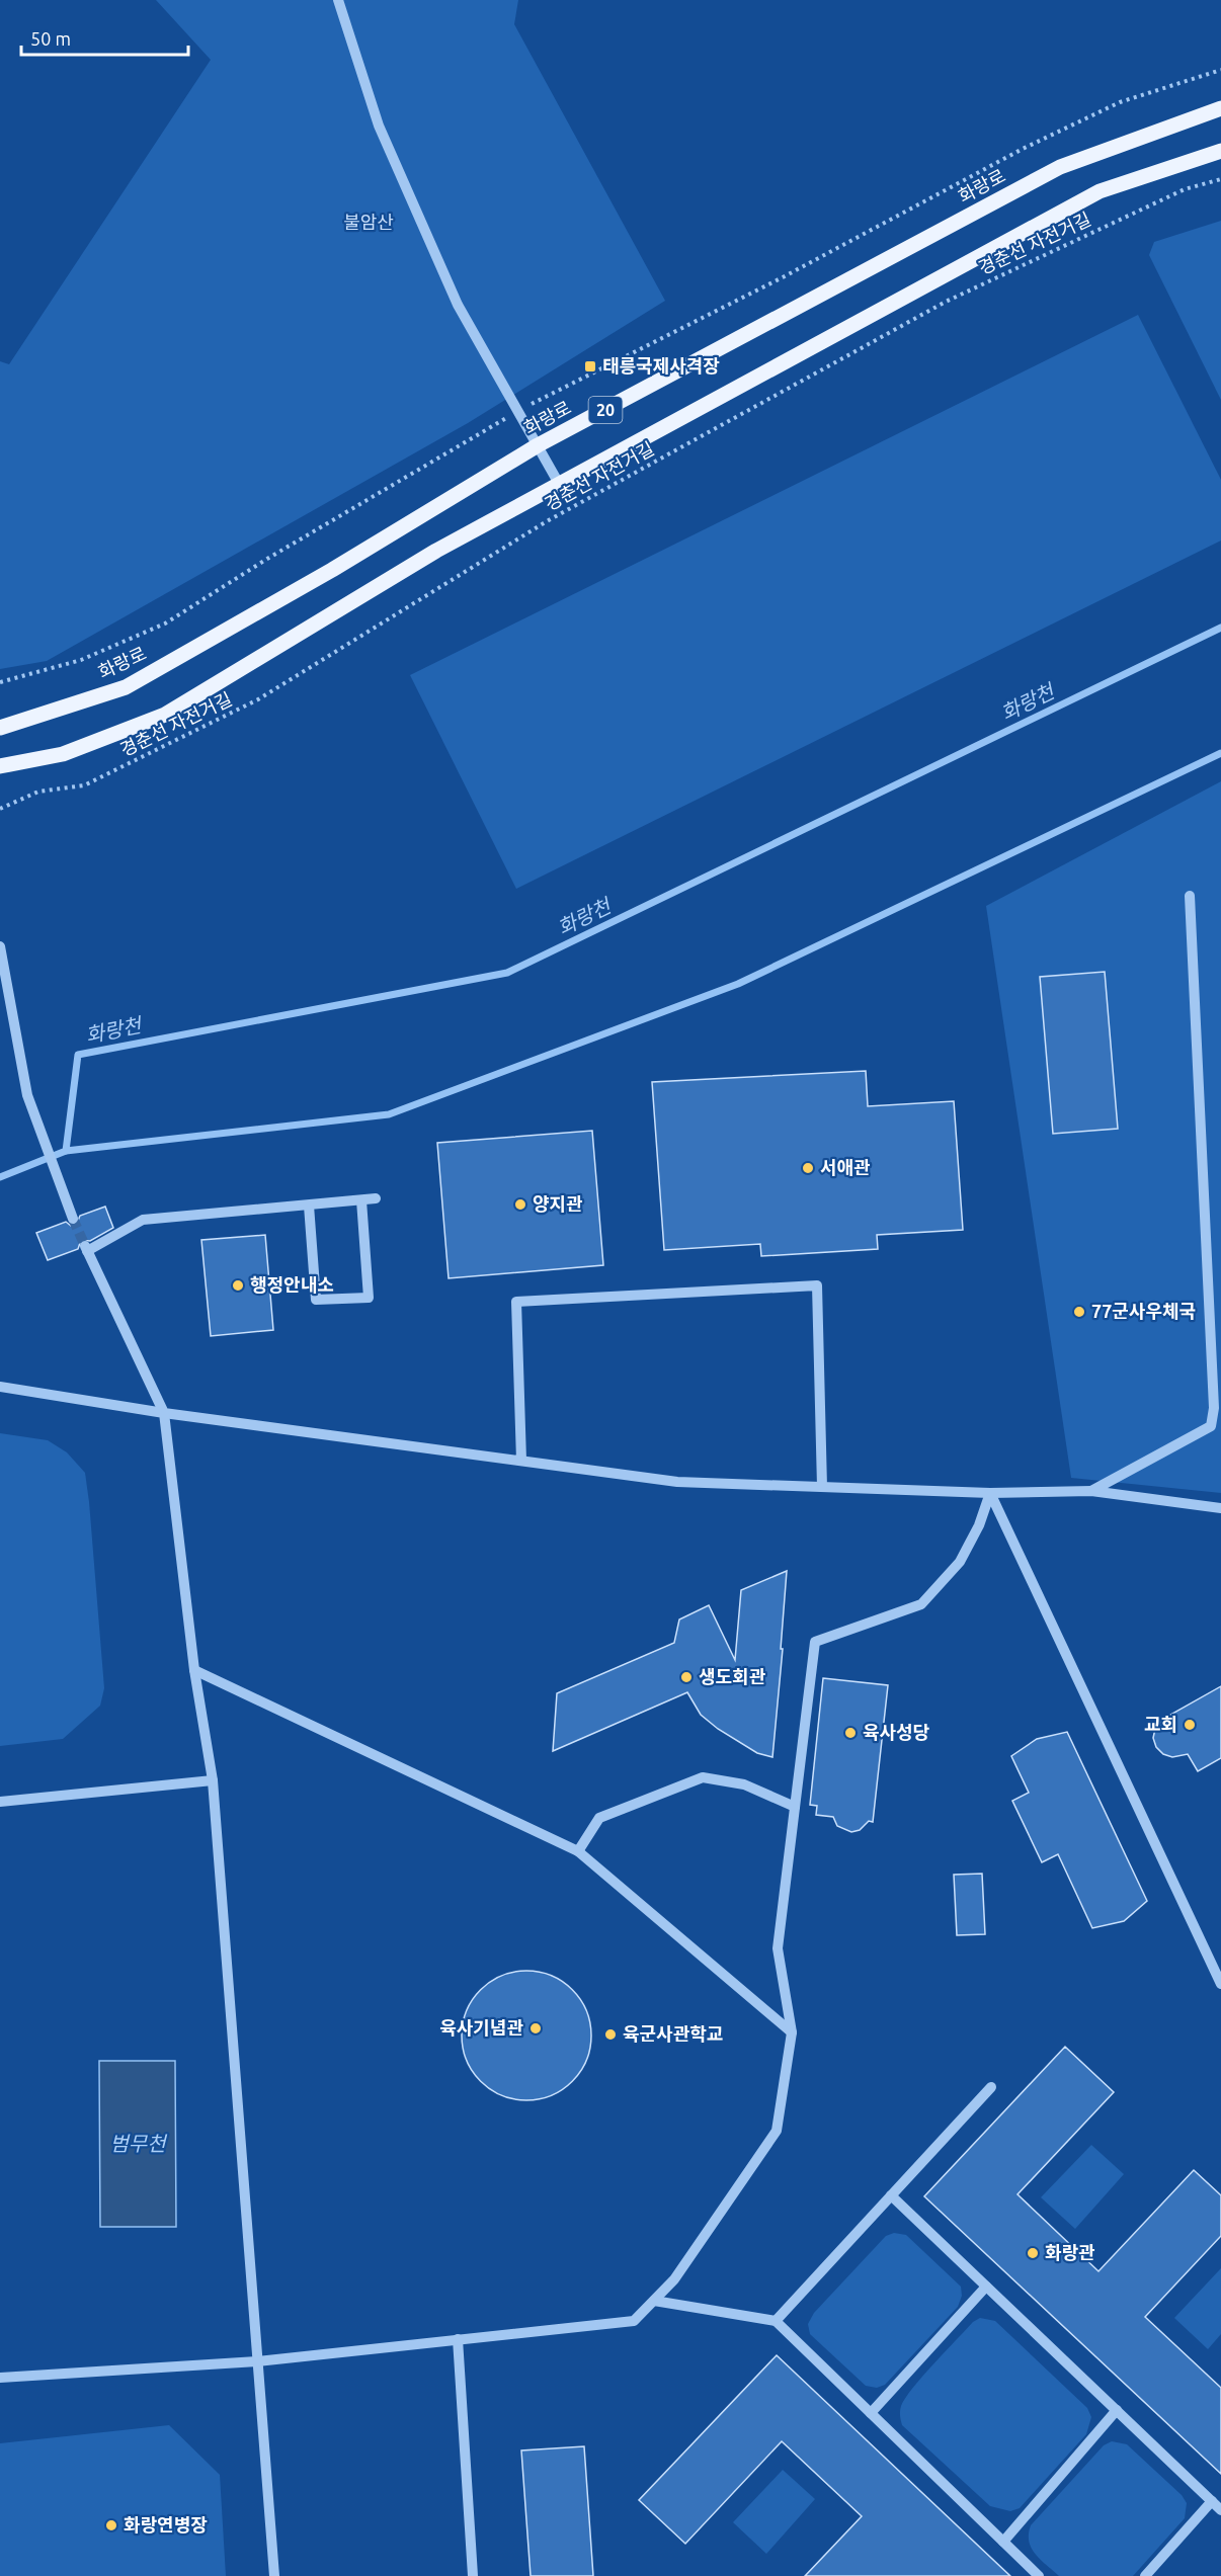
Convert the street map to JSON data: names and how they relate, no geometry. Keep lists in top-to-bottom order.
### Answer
{
  "streets": {
    "main road": ["화랑로", "20"],
    "path": ["경춘선 자전거길"]
  },
  "water": ["화랑천", "범무천"],
  "parks": ["불암산"],
  "places": {
    "transit": ["태릉국제사격장"],
    "other": [
      "서애관",
      "양지관",
      "행정안내소",
      "77군사우체국",
      "생도회관",
      "교회",
      "육사성당",
      "육사기념관",
      "육군사관학교",
      "화랑관",
      "화랑연병장"
    ]
  },
  "scale_bar": "50 m"
}
